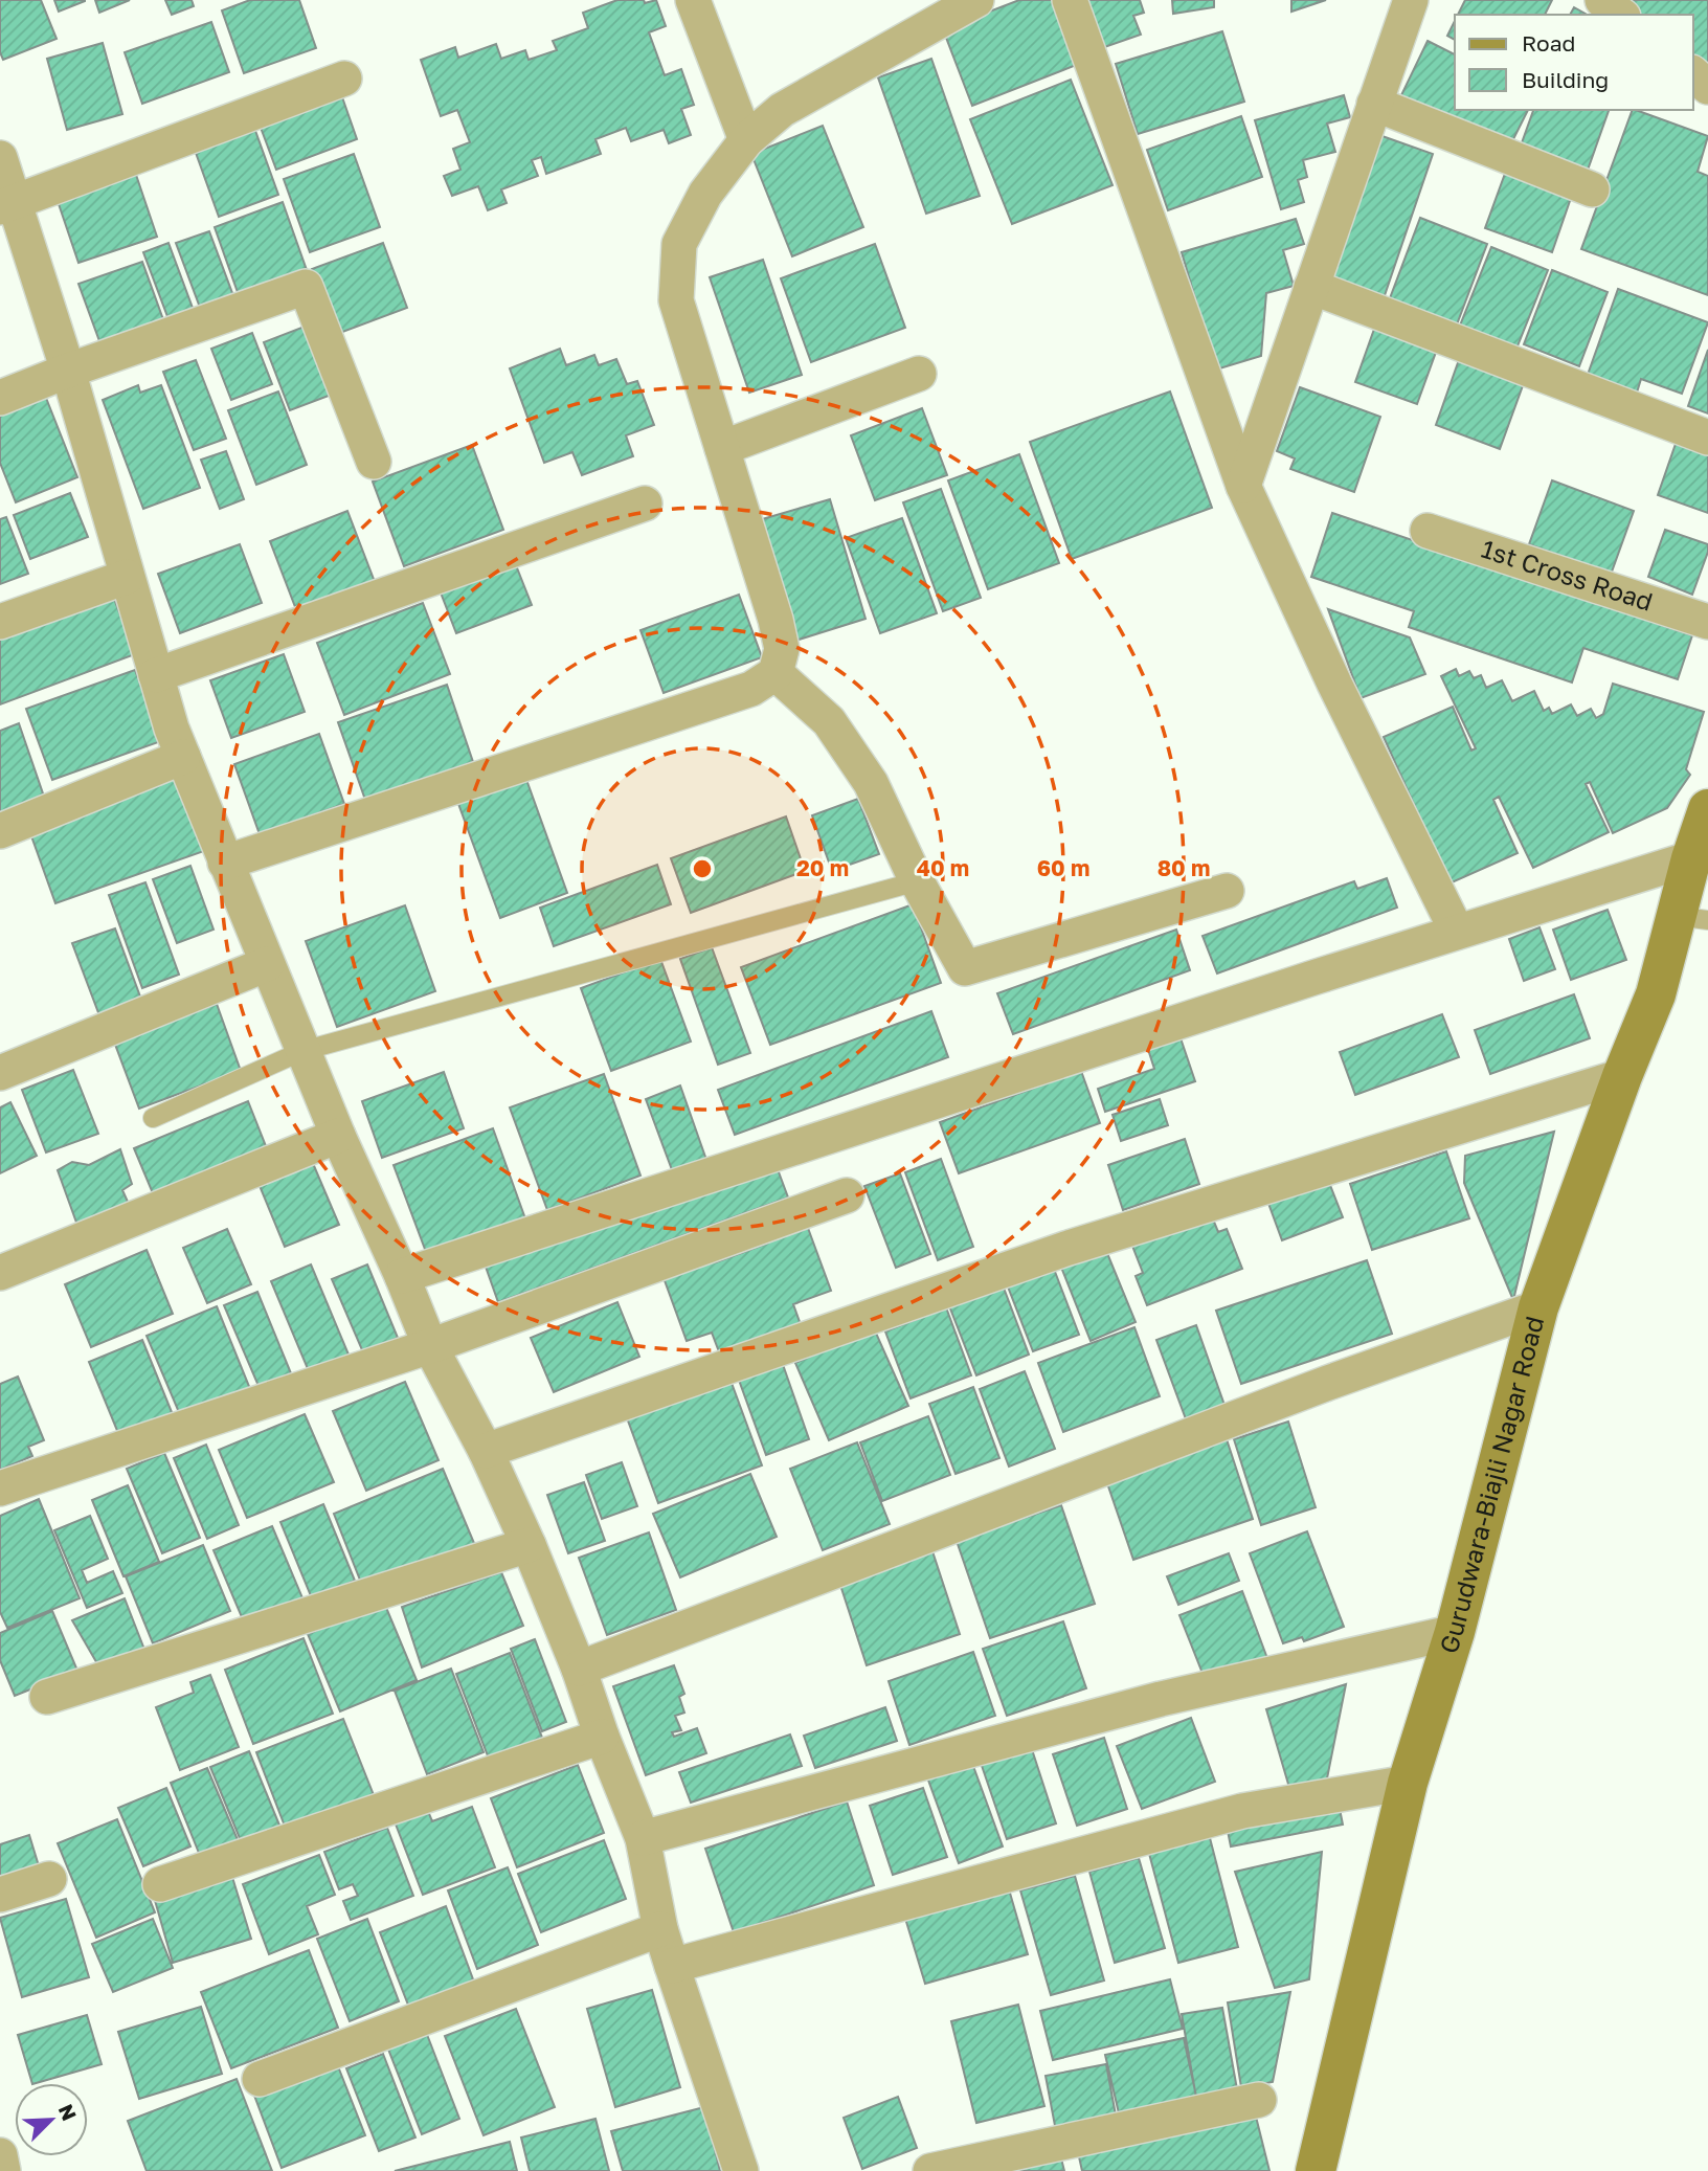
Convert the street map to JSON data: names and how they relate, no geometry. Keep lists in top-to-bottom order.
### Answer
{
  "streets": {
    "main road": ["Gurudwara-Biajli Nagar Road"],
    "street": ["1st Cross Road"]
  },
  "legend": ["Road", "Building"],
  "north": "top right",
  "rings": [
    "20 m",
    "40 m",
    "60 m",
    "80 m"
  ]
}
